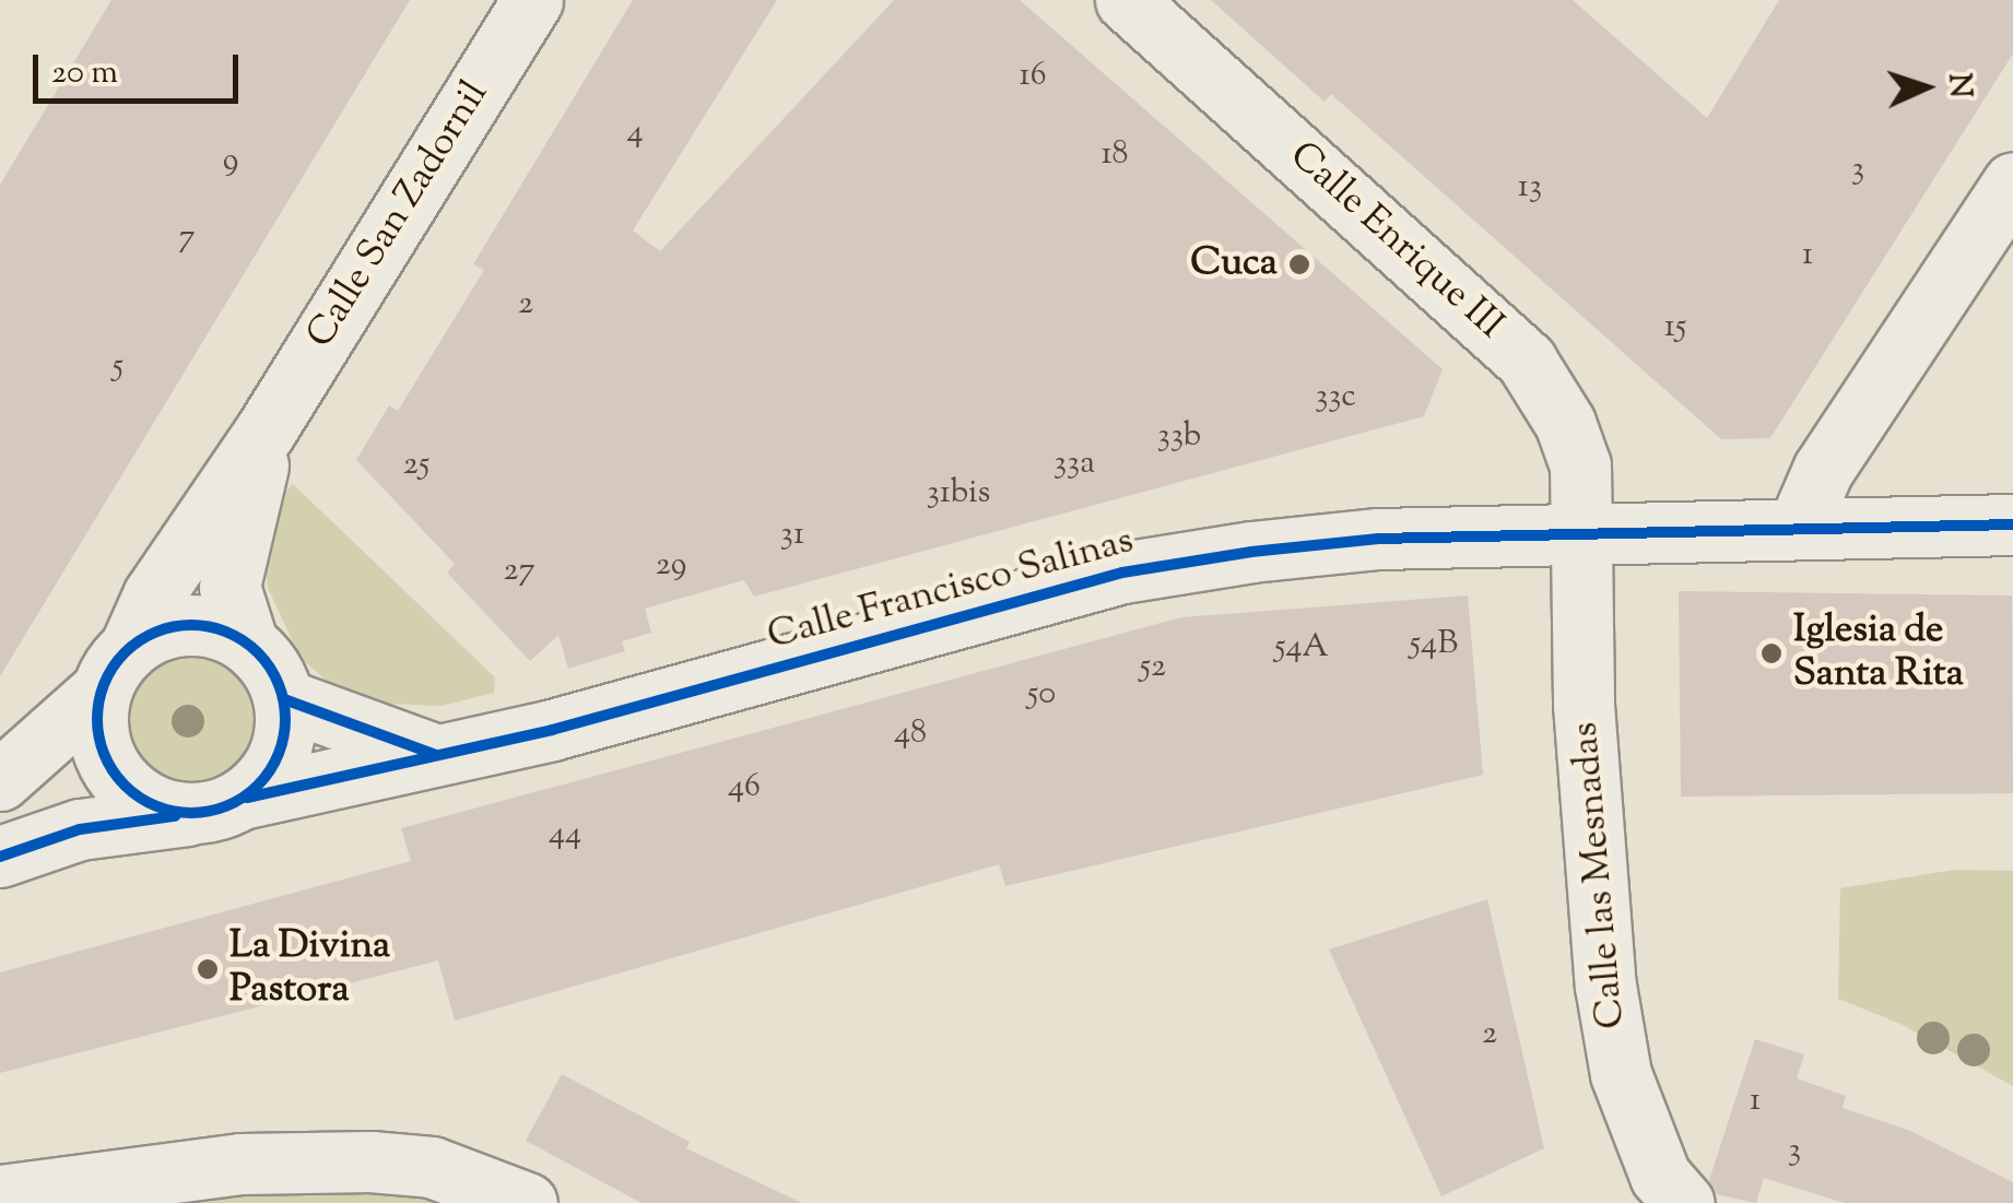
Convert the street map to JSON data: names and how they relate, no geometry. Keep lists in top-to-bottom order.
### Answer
{
  "streets": {
    "street": [
      "Calle San Zadornil",
      "Calle Enrique III",
      "Calle Francisco Salinas",
      "Calle las Mesnadas"
    ]
  },
  "crossings": [
    ["Calle San Zadornil", "Calle Francisco Salinas"],
    ["Calle Enrique III", "Calle Francisco Salinas"],
    ["Calle Enrique III", "Calle las Mesnadas"],
    ["Calle Francisco Salinas", "Calle las Mesnadas"]
  ],
  "places": ["Cuca", "Iglesia de Santa Rita", "La Divina Pastora"],
  "house_numbers": [
    "16",
    "4",
    "18",
    "9",
    "3",
    "13",
    "7",
    "1",
    "2",
    "15",
    "5",
    "33c",
    "33b",
    "33a",
    "25",
    "31bis",
    "31",
    "29",
    "27",
    "54B",
    "54A",
    "52",
    "50",
    "48",
    "46",
    "44",
    "2",
    "1",
    "3"
  ],
  "scale_bar": "20 m",
  "north": "right"
}
